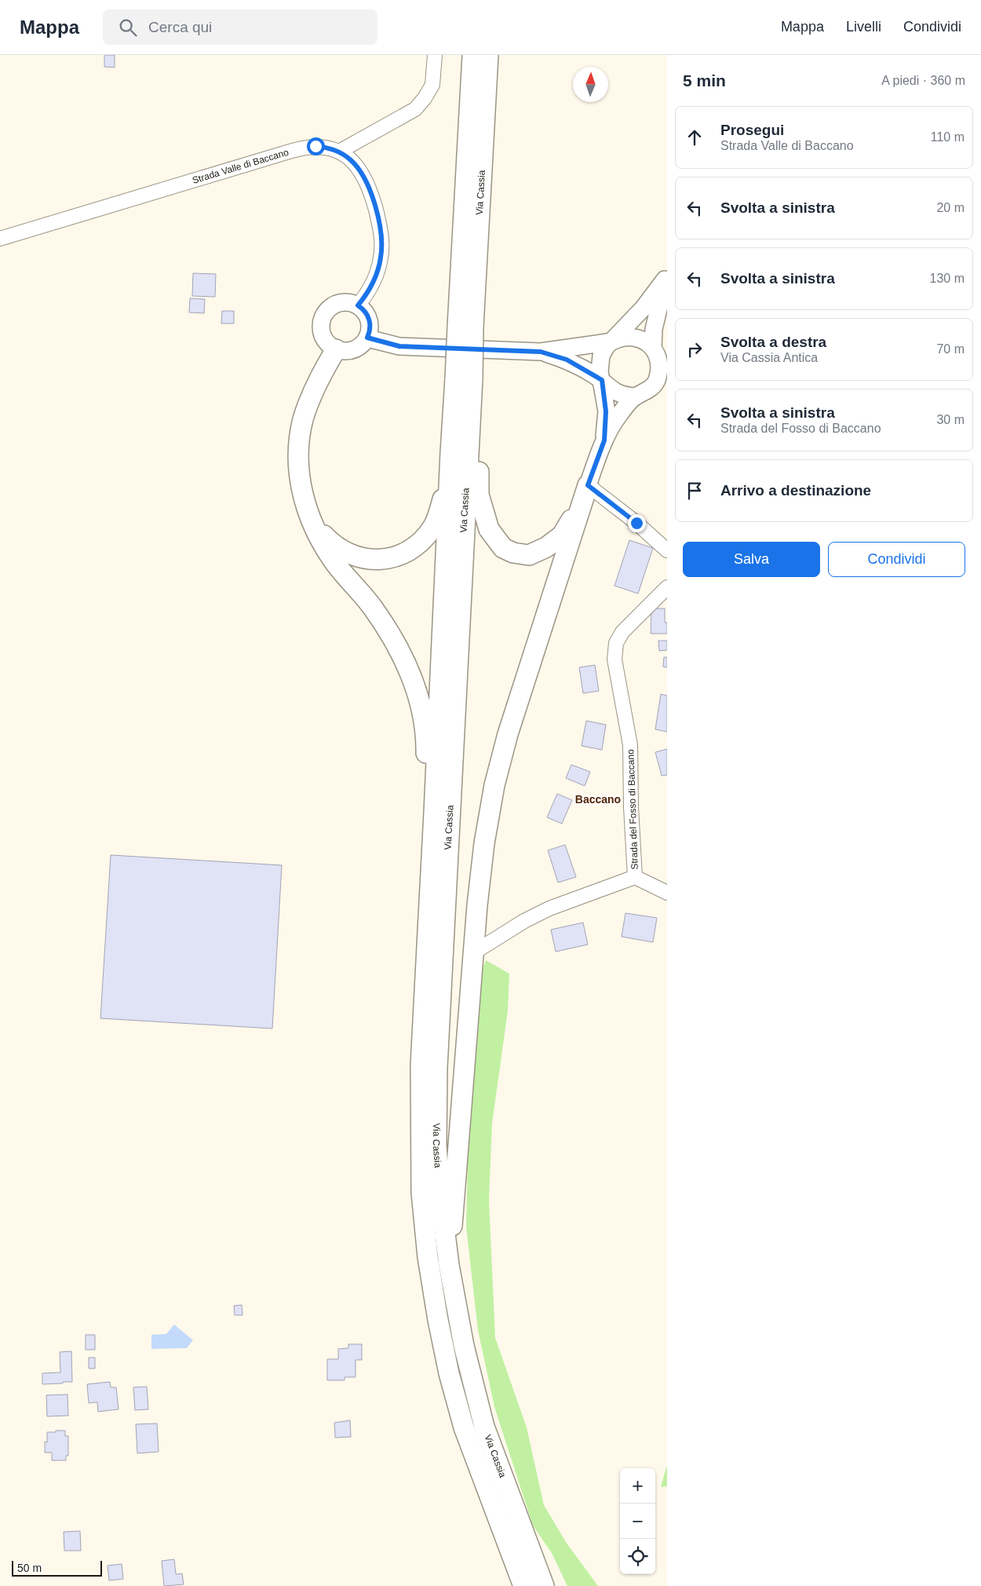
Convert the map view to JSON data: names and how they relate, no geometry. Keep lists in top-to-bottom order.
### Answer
{
  "streets": {
    "highway": ["Via Cassia"],
    "street": ["Strada Valle di Baccano", "Strada del Fosso di Baccano"]
  },
  "districts": ["Baccano"],
  "scale_bar": "50 m",
  "north": "top",
  "page": {
    "header": "Mappa",
    "search": "Cerca qui",
    "nav": ["Mappa", "Livelli", "Condividi"],
    "heading": ["5 min", "A piedi · 360 m"],
    "list": [
      ["Prosegui", "Strada Valle di Baccano", "110 m"],
      ["Svolta a sinistra", "20 m"],
      ["Svolta a sinistra", "130 m"],
      ["Svolta a destra", "Via Cassia Antica", "70 m"],
      ["Svolta a sinistra", "Strada del Fosso di Baccano", "30 m"],
      "Arrivo a destinazione"
    ],
    "buttons": ["Salva", "Condividi"],
    "map_buttons": ["+", "−"],
    "scale": "50 m"
  }
}
